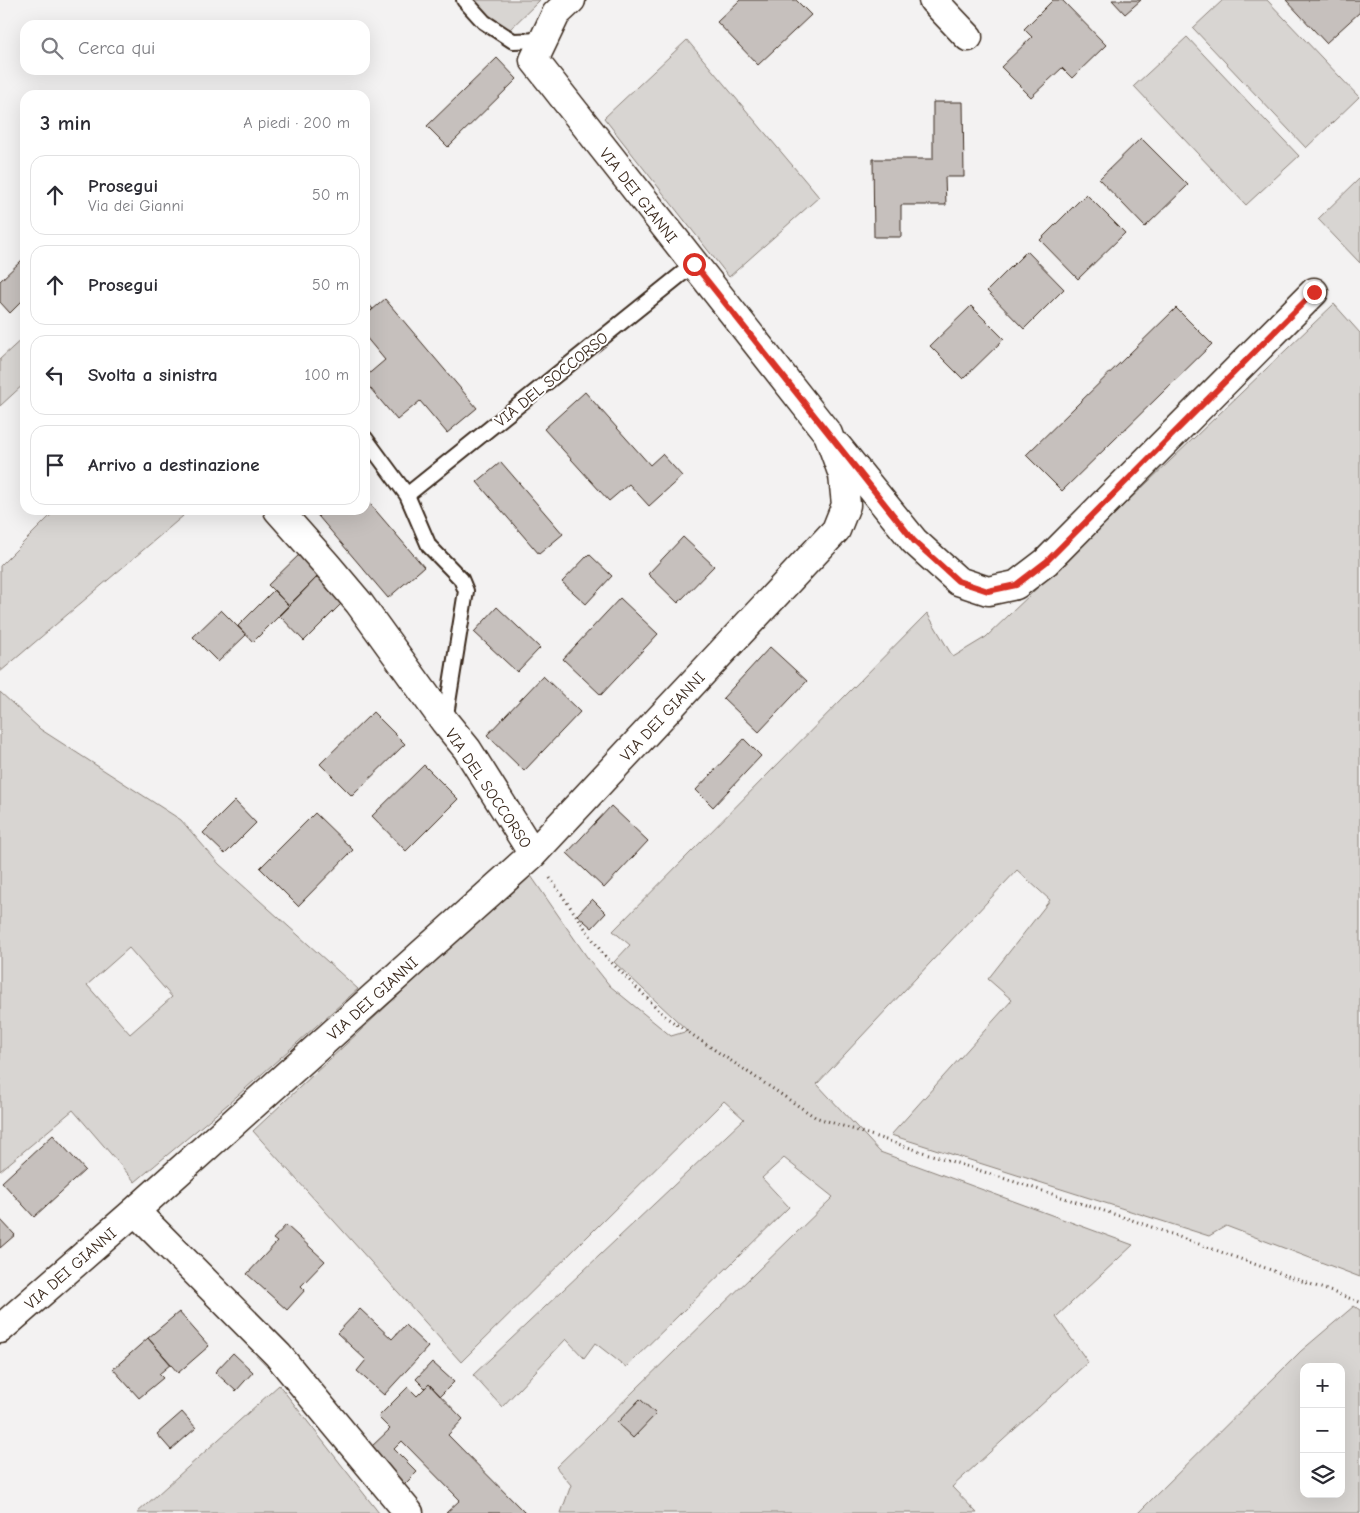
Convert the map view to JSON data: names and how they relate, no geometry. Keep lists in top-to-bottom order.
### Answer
{
  "streets": {
    "street": ["VIA DEI GIANNI", "VIA DEL SOCCORSO"]
  },
  "crossings": [
    ["VIA DEI GIANNI", "VIA DEL SOCCORSO"]
  ],
  "page": {
    "search": "Cerca qui",
    "heading": ["3 min", "A piedi · 200 m"],
    "list": [
      ["Prosegui", "Via dei Gianni", "50 m"],
      ["Prosegui", "50 m"],
      ["Svolta a sinistra", "100 m"],
      "Arrivo a destinazione"
    ],
    "map_buttons": ["+", "−"]
  }
}
